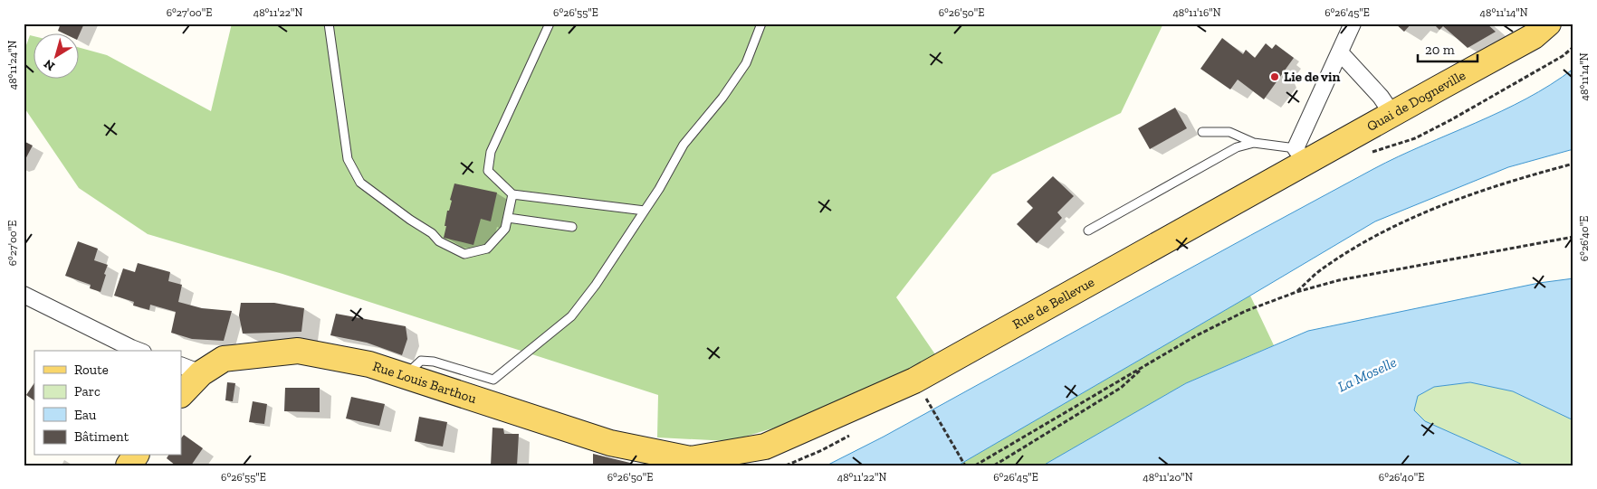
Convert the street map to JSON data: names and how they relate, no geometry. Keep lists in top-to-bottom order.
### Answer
{
  "streets": {
    "main road": ["Quai de Dogneville", "Rue de Bellevue", "Rue Louis Barthou"]
  },
  "crossings": [
    ["Quai de Dogneville", "Rue de Bellevue"],
    ["Rue de Bellevue", "Rue Louis Barthou"]
  ],
  "water": ["La Moselle"],
  "places": ["Lie de vin"],
  "legend": [
    "Route",
    "Parc",
    "Eau",
    "Bâtiment"
  ],
  "scale_bar": "20 m",
  "north": "bottom left",
  "coordinates": [
    "6°27'00\"E",
    "48°11'22\"N",
    "6°26'55\"E",
    "6°26'50\"E",
    "48°11'16\"N",
    "6°26'45\"E",
    "48°11'14\"N",
    "48°11'24\"N",
    "6°26'40\"E",
    "48°11'20\"N"
  ]
}
